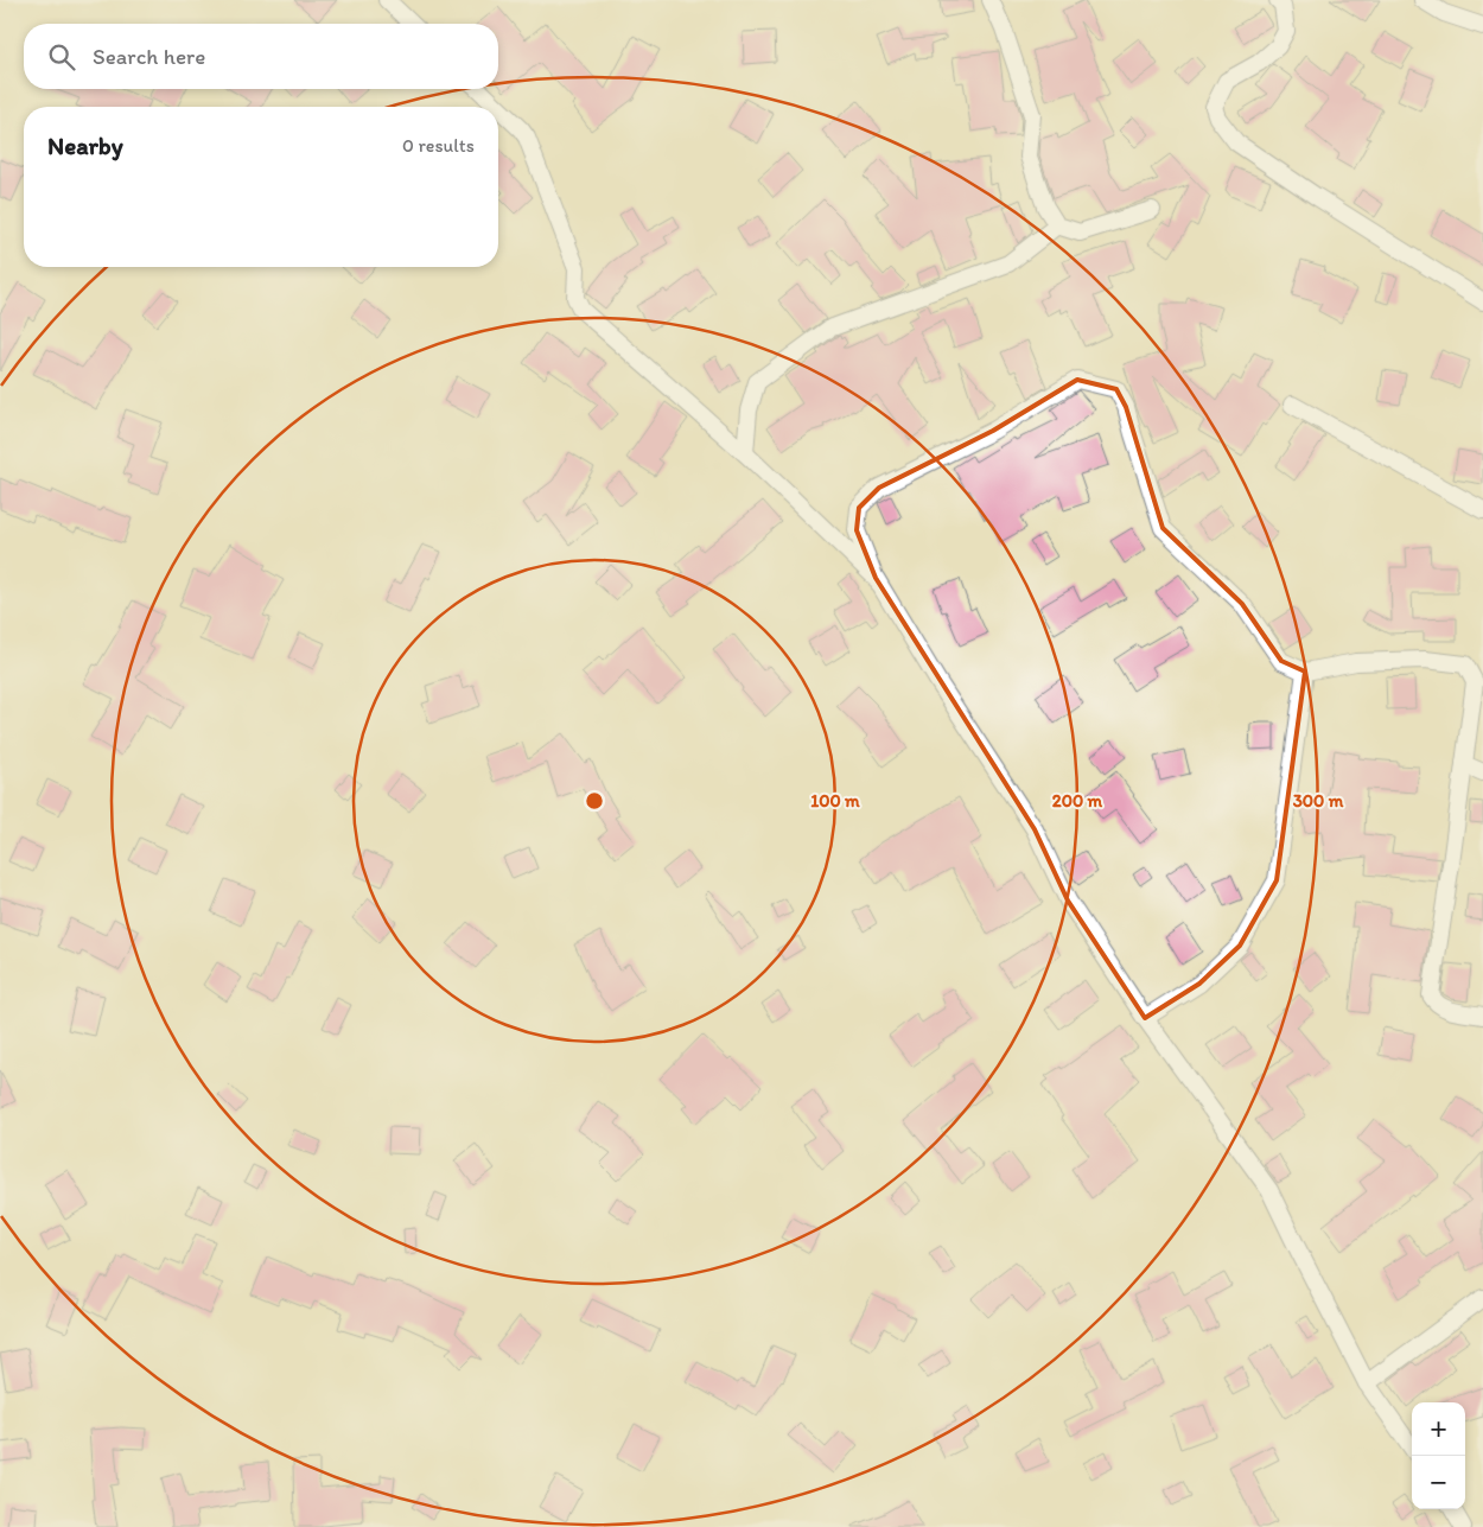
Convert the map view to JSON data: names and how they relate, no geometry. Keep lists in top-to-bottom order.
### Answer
{
  "page": {
    "search": "Search here",
    "heading": ["Nearby", "0 results"],
    "map_buttons": ["+", "−"]
  },
  "rings": ["100 m", "200 m", "300 m"]
}
